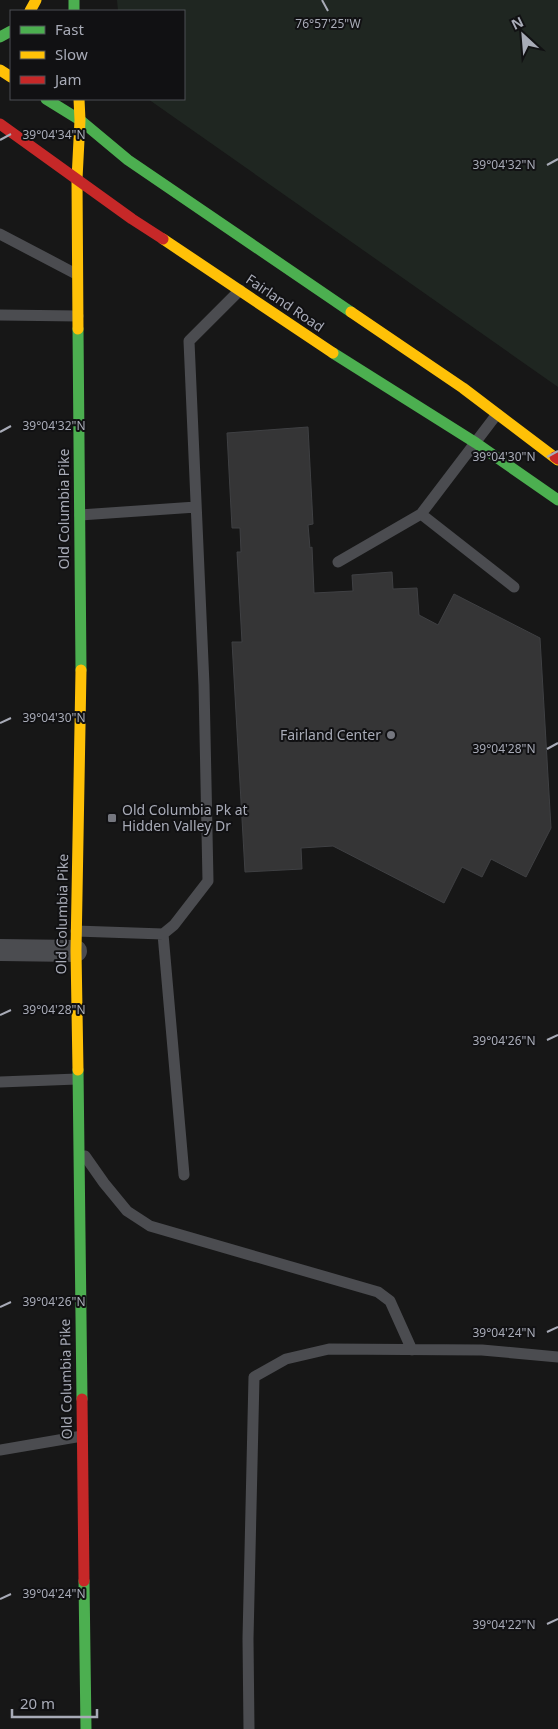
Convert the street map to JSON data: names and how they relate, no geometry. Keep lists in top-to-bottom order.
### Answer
{
  "streets": {
    "main road": ["Fairland Road", "Old Columbia Pike"]
  },
  "crossings": [
    ["Fairland Road", "Old Columbia Pike"]
  ],
  "places": {
    "other": ["Fairland Center"],
    "transit": ["Old Columbia Pk at Hidden Valley Dr"]
  },
  "legend": ["Fast", "Slow", "Jam"],
  "scale_bar": "20 m",
  "north": "top left",
  "coordinates": [
    "76°57'25\"W",
    "39°04'34\"N",
    "39°04'32\"N",
    "39°04'30\"N",
    "39°04'28\"N",
    "39°04'26\"N",
    "39°04'24\"N",
    "39°04'22\"N"
  ]
}
